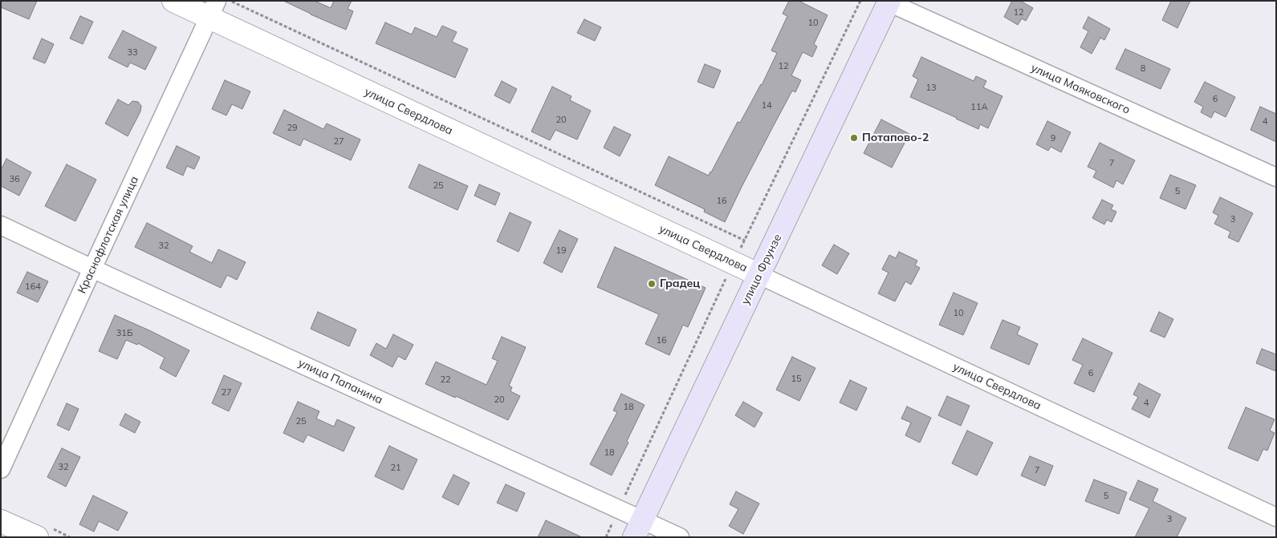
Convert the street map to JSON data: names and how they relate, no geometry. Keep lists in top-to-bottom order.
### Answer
{
  "streets": {
    "main road": ["улица Фрунзе"],
    "street": [
      "улица Маяковского",
      "улица Свердлова",
      "Краснофлотская улица",
      "улица Папанина"
    ]
  },
  "crossings": [
    ["улица Маяковского", "улица Фрунзе"],
    ["улица Свердлова", "Краснофлотская улица"],
    ["улица Свердлова", "улица Фрунзе"],
    ["Краснофлотская улица", "улица Папанина"],
    ["улица Фрунзе", "улица Папанина"]
  ],
  "places": ["Потапово-2", "Градец"],
  "house_numbers": [
    "12",
    "10",
    "33",
    "12",
    "8",
    "13",
    "6",
    "14",
    "11А",
    "20",
    "4",
    "29",
    "9",
    "27",
    "7",
    "36",
    "25",
    "5",
    "16",
    "3",
    "32",
    "19",
    "164",
    "10",
    "31Б",
    "16",
    "6",
    "15",
    "22",
    "27",
    "20",
    "4",
    "18",
    "25",
    "18",
    "32",
    "21",
    "7",
    "5",
    "3"
  ]
}
